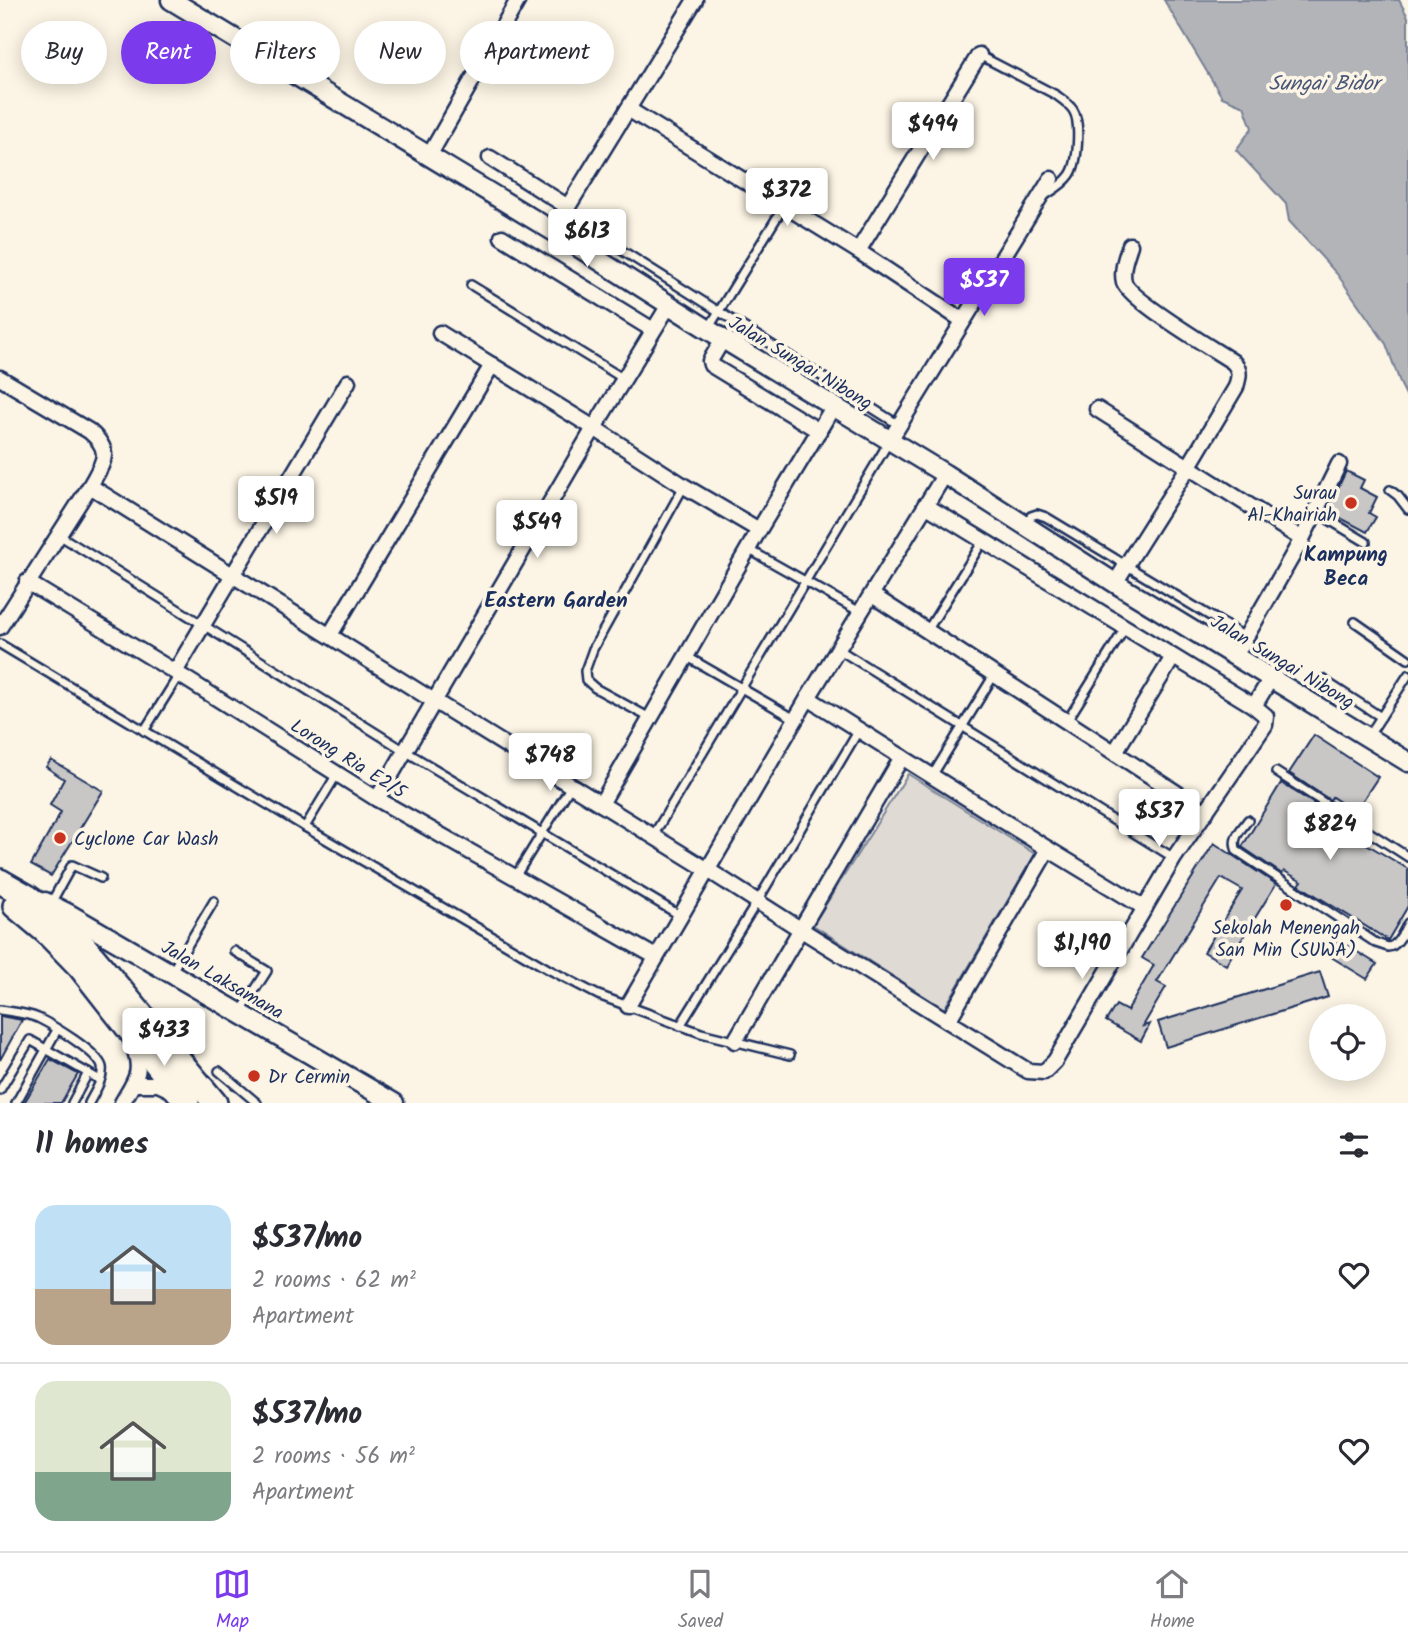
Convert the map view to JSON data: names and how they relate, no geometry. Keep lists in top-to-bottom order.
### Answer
{
  "streets": {
    "street": ["Jalan Sungai Nibong", "Lorong Ria E2/5", "Jalan Laksamana"]
  },
  "districts": ["Kampung Beca", "Eastern Garden"],
  "water": ["Sungai Bidor"],
  "places": [
    "Surau Al-Khairiah",
    "Cyclone Car Wash",
    "Sekolah Menengah San Min (SUWA)",
    "Dr Cermin"
  ],
  "page": {
    "chip": [
      "Buy",
      "Rent",
      "Filters",
      "New",
      "Apartment"
    ],
    "price": [
      "$494",
      "$372",
      "$613",
      "$537",
      "$519",
      "$549",
      "$748",
      "$537",
      "$824",
      "$1,190",
      "$433"
    ],
    "heading": "11 homes",
    "list": [
      {
        "name": "$537/mo",
        "note": "2 rooms · 62 m² · Apartment"
      },
      {
        "name": "$537/mo",
        "note": "2 rooms · 56 m² · Apartment"
      }
    ],
    "tabs": ["Map", "Saved", "Home"]
  }
}
